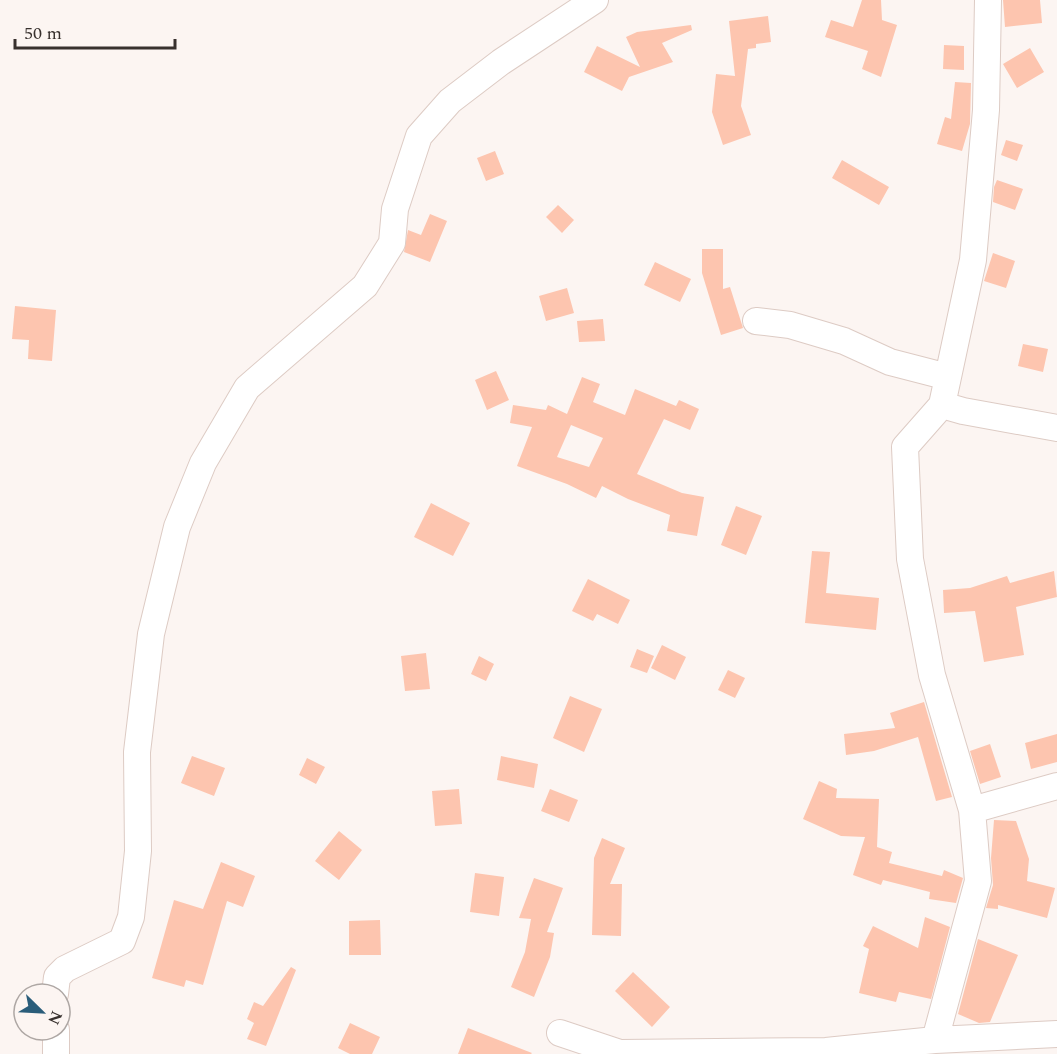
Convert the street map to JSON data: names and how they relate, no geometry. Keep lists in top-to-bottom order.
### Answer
{
  "scale_bar": "50 m",
  "north": "bottom right"
}
